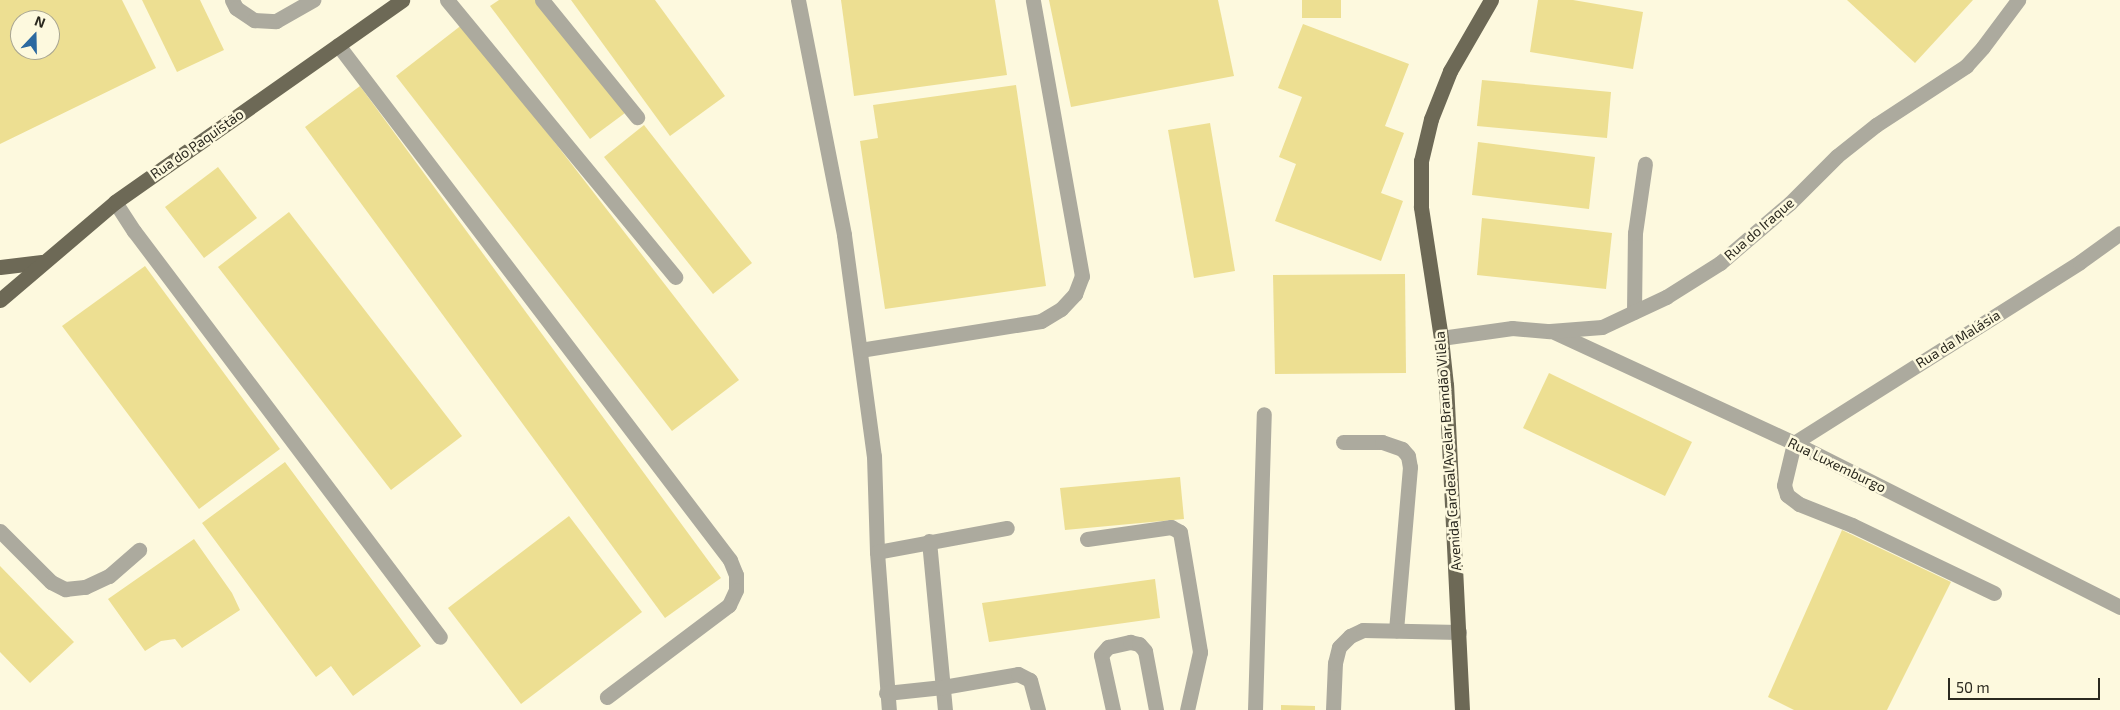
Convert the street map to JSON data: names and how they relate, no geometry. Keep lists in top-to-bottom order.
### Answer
{
  "streets": {
    "main road": ["Rua do Paquistão", "Avenida Cardeal Avelar Brandão Vilela"],
    "street": ["Rua do Iraque", "Rua da Malásia", "Rua Luxemburgo"]
  },
  "crossings": [
    ["Rua do Iraque", "Avenida Cardeal Avelar Brandão Vilela"],
    ["Rua do Iraque", "Rua Luxemburgo"],
    ["Rua da Malásia", "Rua Luxemburgo"]
  ],
  "scale_bar": "50 m",
  "north": "top"
}
